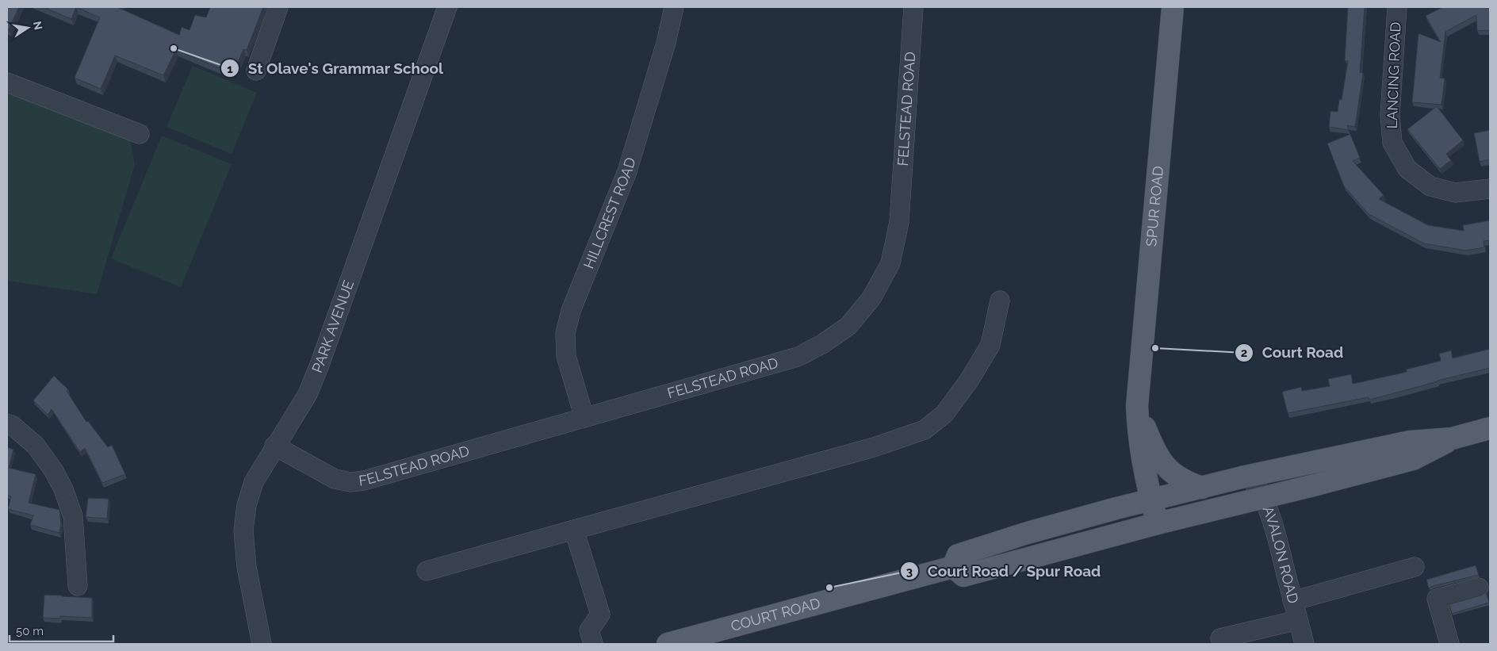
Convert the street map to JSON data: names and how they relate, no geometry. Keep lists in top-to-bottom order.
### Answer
{
  "streets": {
    "main road": ["SPUR ROAD", "COURT ROAD"],
    "street": [
      "LANCING ROAD",
      "FELSTEAD ROAD",
      "HILLCREST ROAD",
      "PARK AVENUE",
      "AVALON ROAD"
    ]
  },
  "crossings": [
    ["FELSTEAD ROAD", "HILLCREST ROAD"],
    ["FELSTEAD ROAD", "PARK AVENUE"]
  ],
  "places": ["St Olave's Grammar School", "Court Road", "Court Road / Spur Road"],
  "scale_bar": "50 m",
  "north": "right"
}
